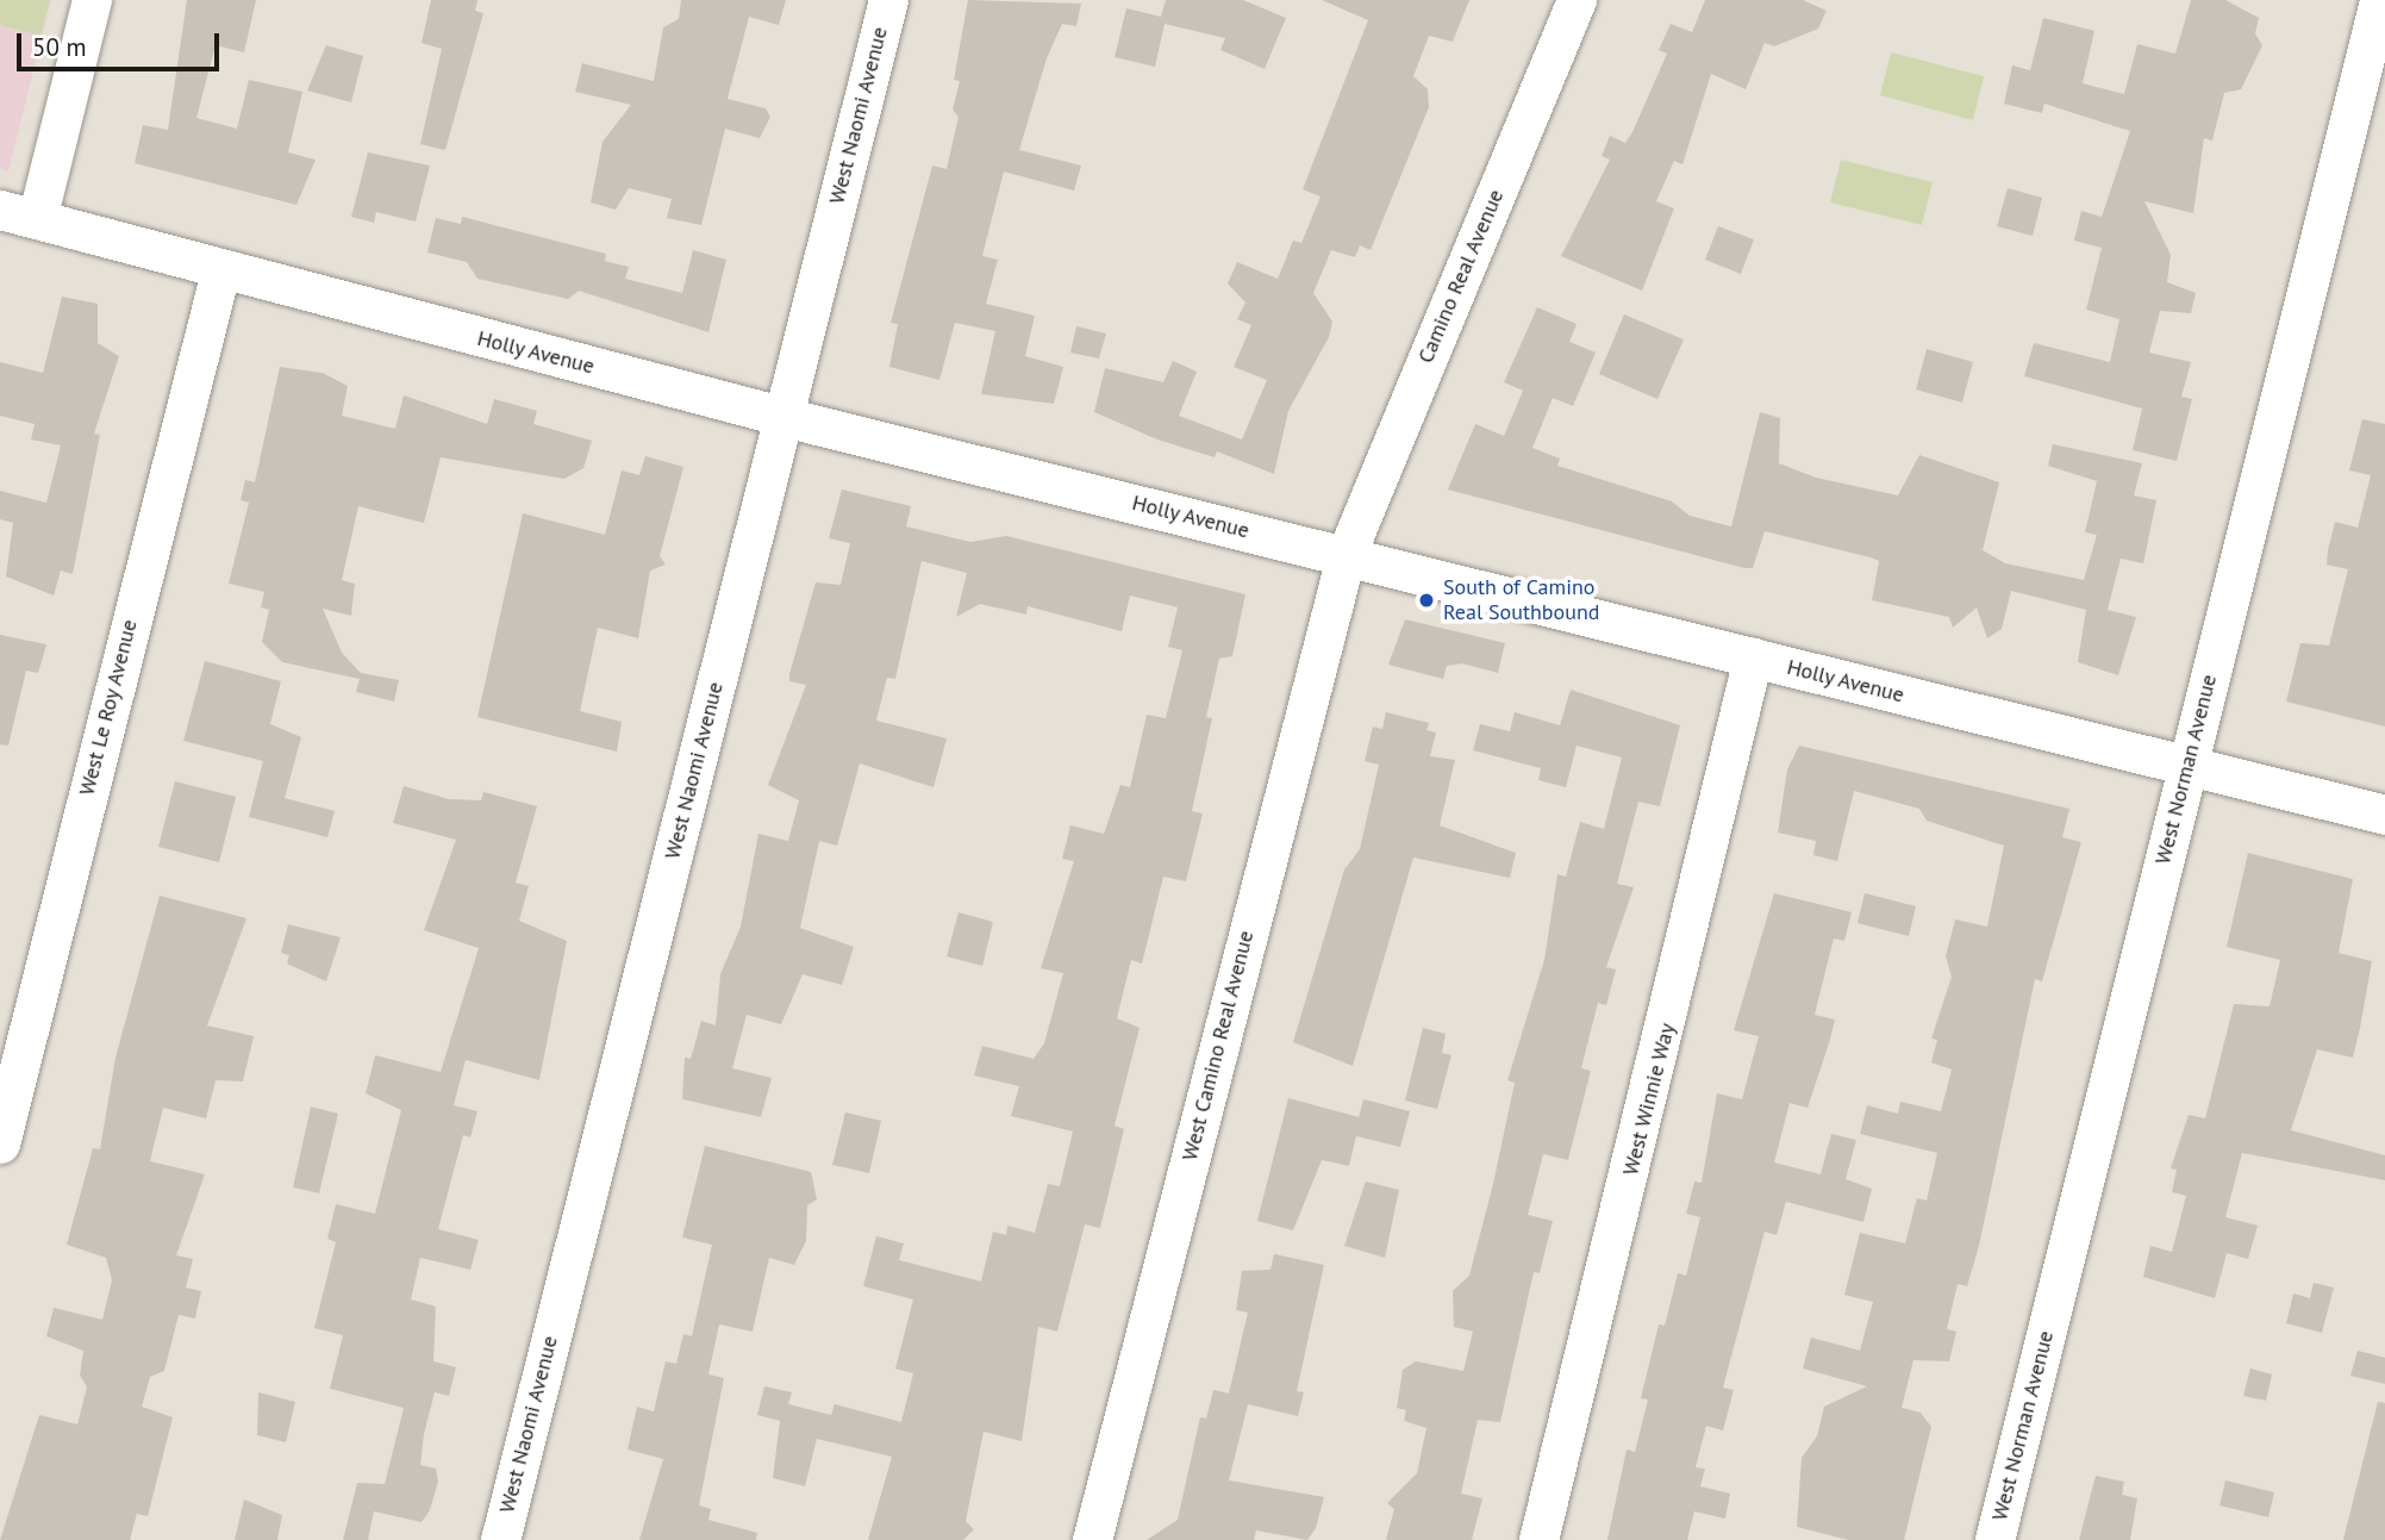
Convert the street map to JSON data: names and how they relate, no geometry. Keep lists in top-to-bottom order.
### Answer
{
  "streets": {
    "street": [
      "West Naomi Avenue",
      "Camino Real Avenue",
      "Holly Avenue",
      "West Le Roy Avenue",
      "West Norman Avenue",
      "West Camino Real Avenue",
      "West Winnie Way"
    ]
  },
  "crossings": [
    ["West Naomi Avenue", "Holly Avenue"],
    ["Camino Real Avenue", "Holly Avenue"],
    ["Camino Real Avenue", "West Camino Real Avenue"],
    ["Holly Avenue", "West Le Roy Avenue"],
    ["Holly Avenue", "West Norman Avenue"],
    ["Holly Avenue", "West Camino Real Avenue"],
    ["Holly Avenue", "West Winnie Way"]
  ],
  "places": ["South of Camino Real Southbound"],
  "scale_bar": "50 m"
}
